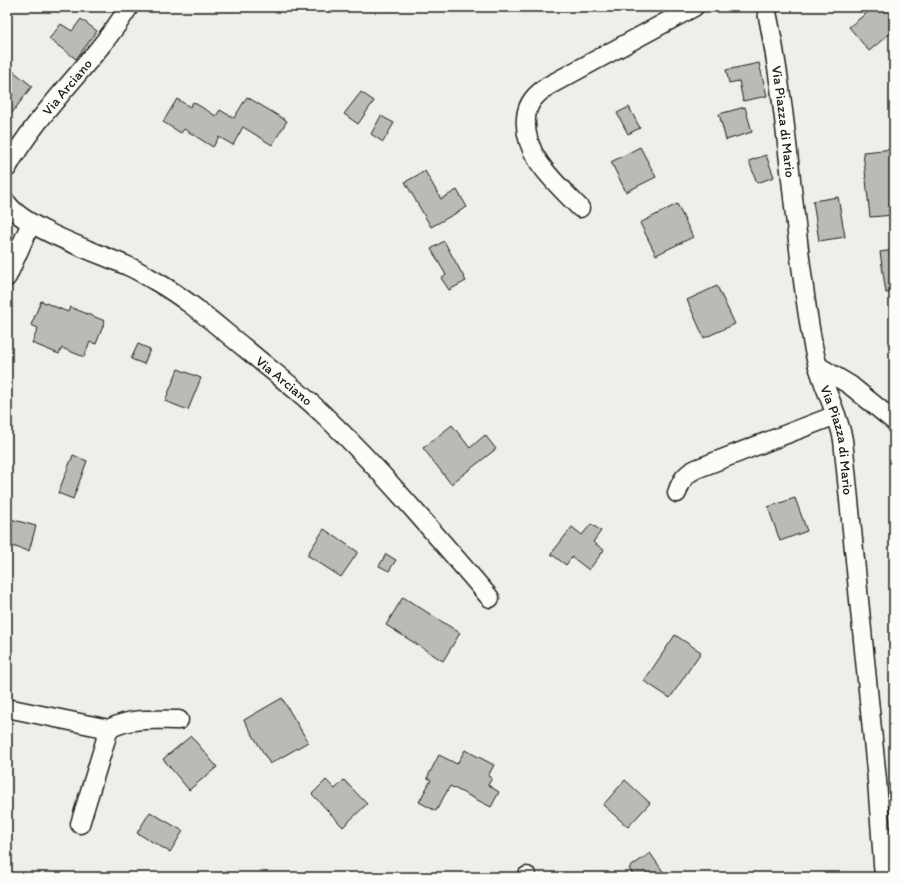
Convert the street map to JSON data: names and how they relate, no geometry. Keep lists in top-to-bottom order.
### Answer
{
  "streets": {
    "street": ["Via Arciano", "Via Piazza di Mario"]
  }
}
